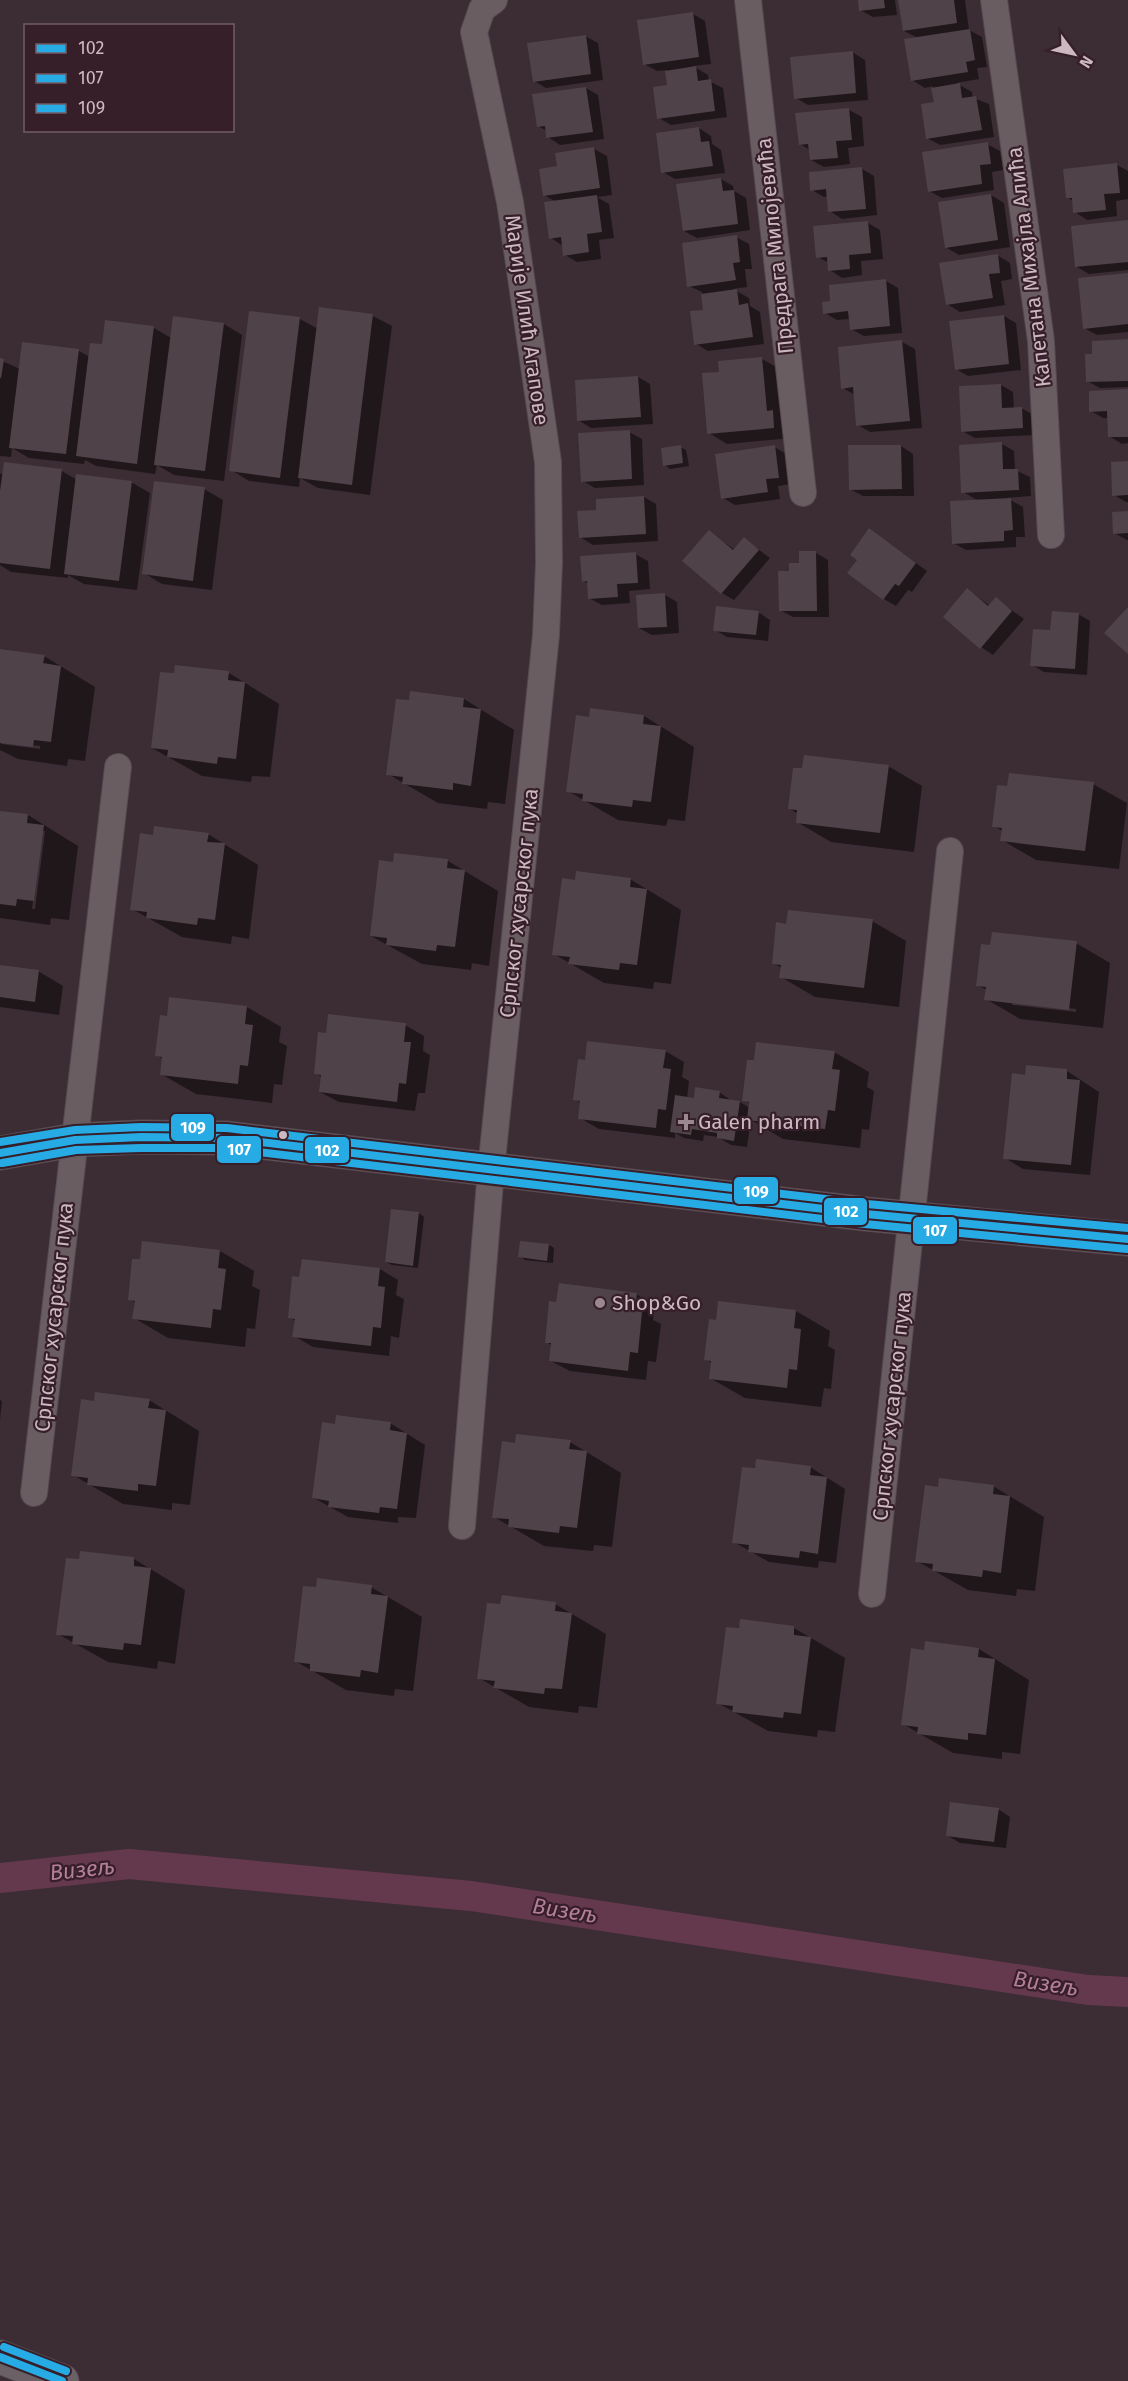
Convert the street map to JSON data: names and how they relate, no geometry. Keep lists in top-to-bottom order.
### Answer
{
  "streets": {
    "street": [
      "Предрага Милојевића",
      "Капетана Михајла Алића",
      "Марије Илић Агапове",
      "Српског хусарског пука"
    ]
  },
  "crossings": [
    ["Марије Илић Агапове", "Српског хусарског пука"]
  ],
  "water": ["Визељ"],
  "places": {
    "health": ["Galen pharm"],
    "other": ["Shop&Go"]
  },
  "lines": ["transit line 109", "transit line 102", "transit line 107"],
  "legend": ["102", "107", "109"],
  "north": "bottom right"
}
